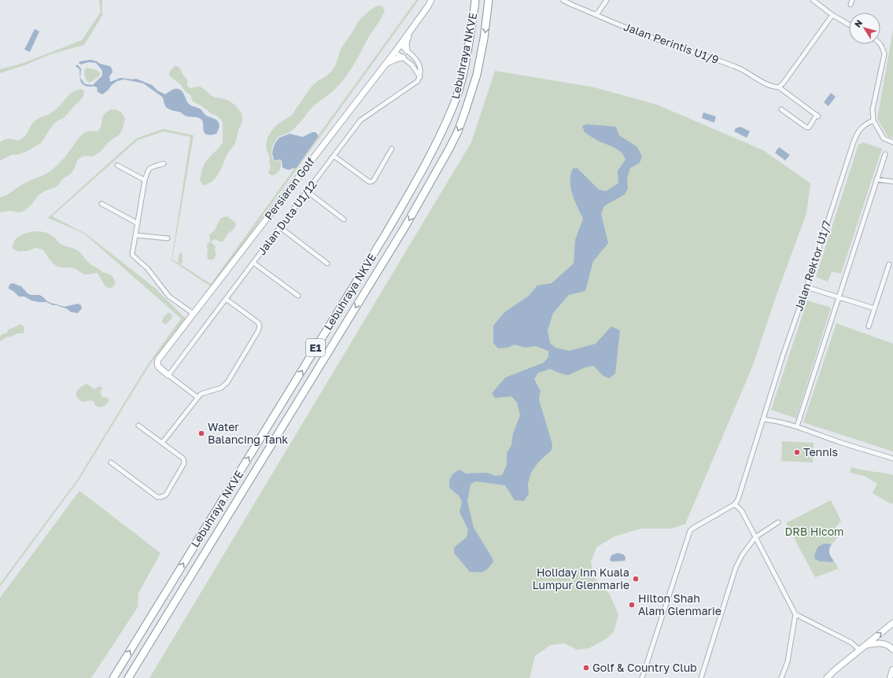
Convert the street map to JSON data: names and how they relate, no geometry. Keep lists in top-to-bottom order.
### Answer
{
  "streets": {
    "highway": ["Lebuhraya NKVE", "E1"],
    "street": [
      "Jalan Perintis U1/9",
      "Persiaran Golf",
      "Jalan Duta U1/12",
      "Jalan Rektor U1/7"
    ]
  },
  "crossings": [
    ["Persiaran Golf", "Jalan Duta U1/12"]
  ],
  "parks": ["DRB Hicom"],
  "places": [
    "Water Balancing Tank",
    "Tennis",
    "Holiday Inn Kuala Lumpur Glenmarie",
    "Hilton Shah Alam Glenmarie",
    "Golf & Country Club"
  ],
  "north": "top left"
}
